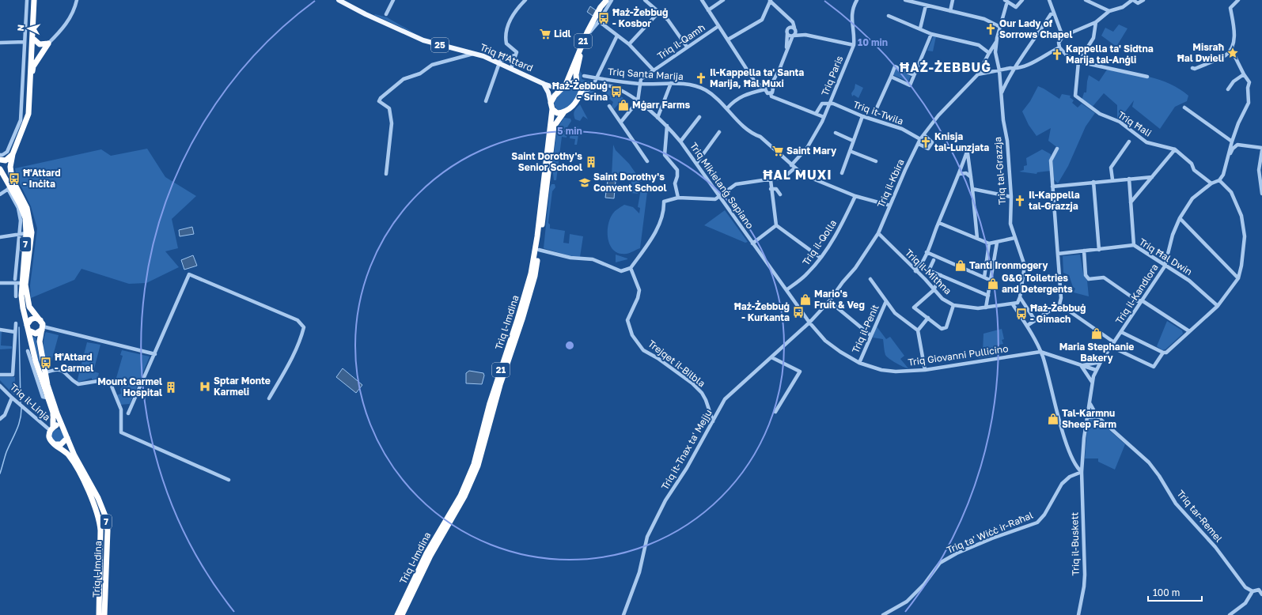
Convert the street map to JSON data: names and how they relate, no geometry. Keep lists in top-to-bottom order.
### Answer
{
  "streets": {
    "highway": ["21", "7", "Triq l-Imdina"],
    "main road": ["25", "Triq Ħ'Attard"],
    "street": [
      "Triq il-Qamħ",
      "Triq Santa Marija",
      "Triq Paris",
      "Triq it-Twila",
      "Triq Ħali",
      "Triq tal-Grazzja",
      "Triq il-Kbira",
      "Triq Mikielanġ Sapiano",
      "Triq il-Qolla",
      "Triq Ħal Dwin",
      "Triq il-Mitħna",
      "Triq il-Kandlora",
      "Triq il-Penit",
      "Triq Giovanni Pullicino",
      "Trejqet il-Bilbla",
      "Triq il-Linja",
      "Triq it-Tnax ta' Mejju",
      "Triq tar-Remel",
      "Triq ta' Wiċċ ir-Raħal",
      "Triq il-Buskett"
    ]
  },
  "crossings": [
    ["21", "Triq Ħ'Attard"],
    ["21", "Triq Mikielanġ Sapiano"],
    ["21", "Triq l-Imdina"],
    ["Triq il-Qamħ", "Triq Santa Marija"],
    ["Triq Santa Marija", "Triq Paris"],
    ["Triq Paris", "Triq it-Twila"],
    ["Triq it-Twila", "Triq il-Kbira"],
    ["Triq Ħali", "Triq il-Kandlora"],
    ["Triq tal-Grazzja", "Triq il-Kbira"],
    ["Triq il-Kbira", "Triq Mikielanġ Sapiano"],
    ["Triq il-Kbira", "Triq il-Mitħna"],
    ["Triq il-Kbira", "Triq Giovanni Pullicino"],
    ["Triq il-Kbira", "Triq it-Tnax ta' Mejju"],
    ["Triq Mikielanġ Sapiano", "Triq il-Qolla"],
    ["Triq Mikielanġ Sapiano", "Triq Giovanni Pullicino"],
    ["Triq Mikielanġ Sapiano", "Triq it-Tnax ta' Mejju"],
    ["7", "Triq l-Imdina"],
    ["7", "Triq il-Linja"],
    ["Triq Ħal Dwin", "Triq il-Kandlora"],
    ["Triq il-Kandlora", "Triq il-Buskett"],
    ["Triq l-Imdina", "Triq il-Linja"],
    ["Triq il-Penit", "Triq Giovanni Pullicino"],
    ["Triq Giovanni Pullicino", "Triq it-Tnax ta' Mejju"],
    ["Trejqet il-Bilbla", "Triq it-Tnax ta' Mejju"],
    ["Triq tar-Remel", "Triq il-Buskett"],
    ["Triq ta' Wiċċ ir-Raħal", "Triq il-Buskett"]
  ],
  "districts": ["ĦAŻ-ŻEBBUĠ", "ĦAL MUXI"],
  "places": {
    "bus stop": [
      "Ħaż-Żebbuġ - Kosbor",
      "Ħaż-Żebbuġ - Srina",
      "Ħ'Attard - Inċita",
      "Ħaż-Żebbuġ - Kurkanta",
      "Ħaż-Żebbuġ - Gimach",
      "Ħ'Attard - Carmel"
    ],
    "church": [
      "Our Lady of Sorrows Chapel",
      "Kappella ta' Sidtna Marija tal-Anġli",
      "Il-Kappella ta' Santa Marija, Ħal Muxi",
      "Knisja tal-Lunzjata",
      "Il-Kappella tal-Grazzja"
    ],
    "supermarket": ["Lidl", "Saint Mary"],
    "place": ["Misraħ Ħal Dwieli"],
    "shop": [
      "Mġarr Farms",
      "Tanti Ironmogery",
      "G&G Toiletries and Detergents",
      "Mario's Fruit & Veg",
      "Maria Stephanie Bakery",
      "Tal-Karmnu Sheep Farm"
    ],
    "building": ["Saint Dorothy's Senior School", "Mount Carmel Hospital"],
    "school or university": ["Saint Dorothy's Convent School"],
    "hospital": ["Sptar Monte Karmeli"]
  },
  "scale_bar": "100 m",
  "north": "left",
  "rings": ["10 min", "5 min"]
}
